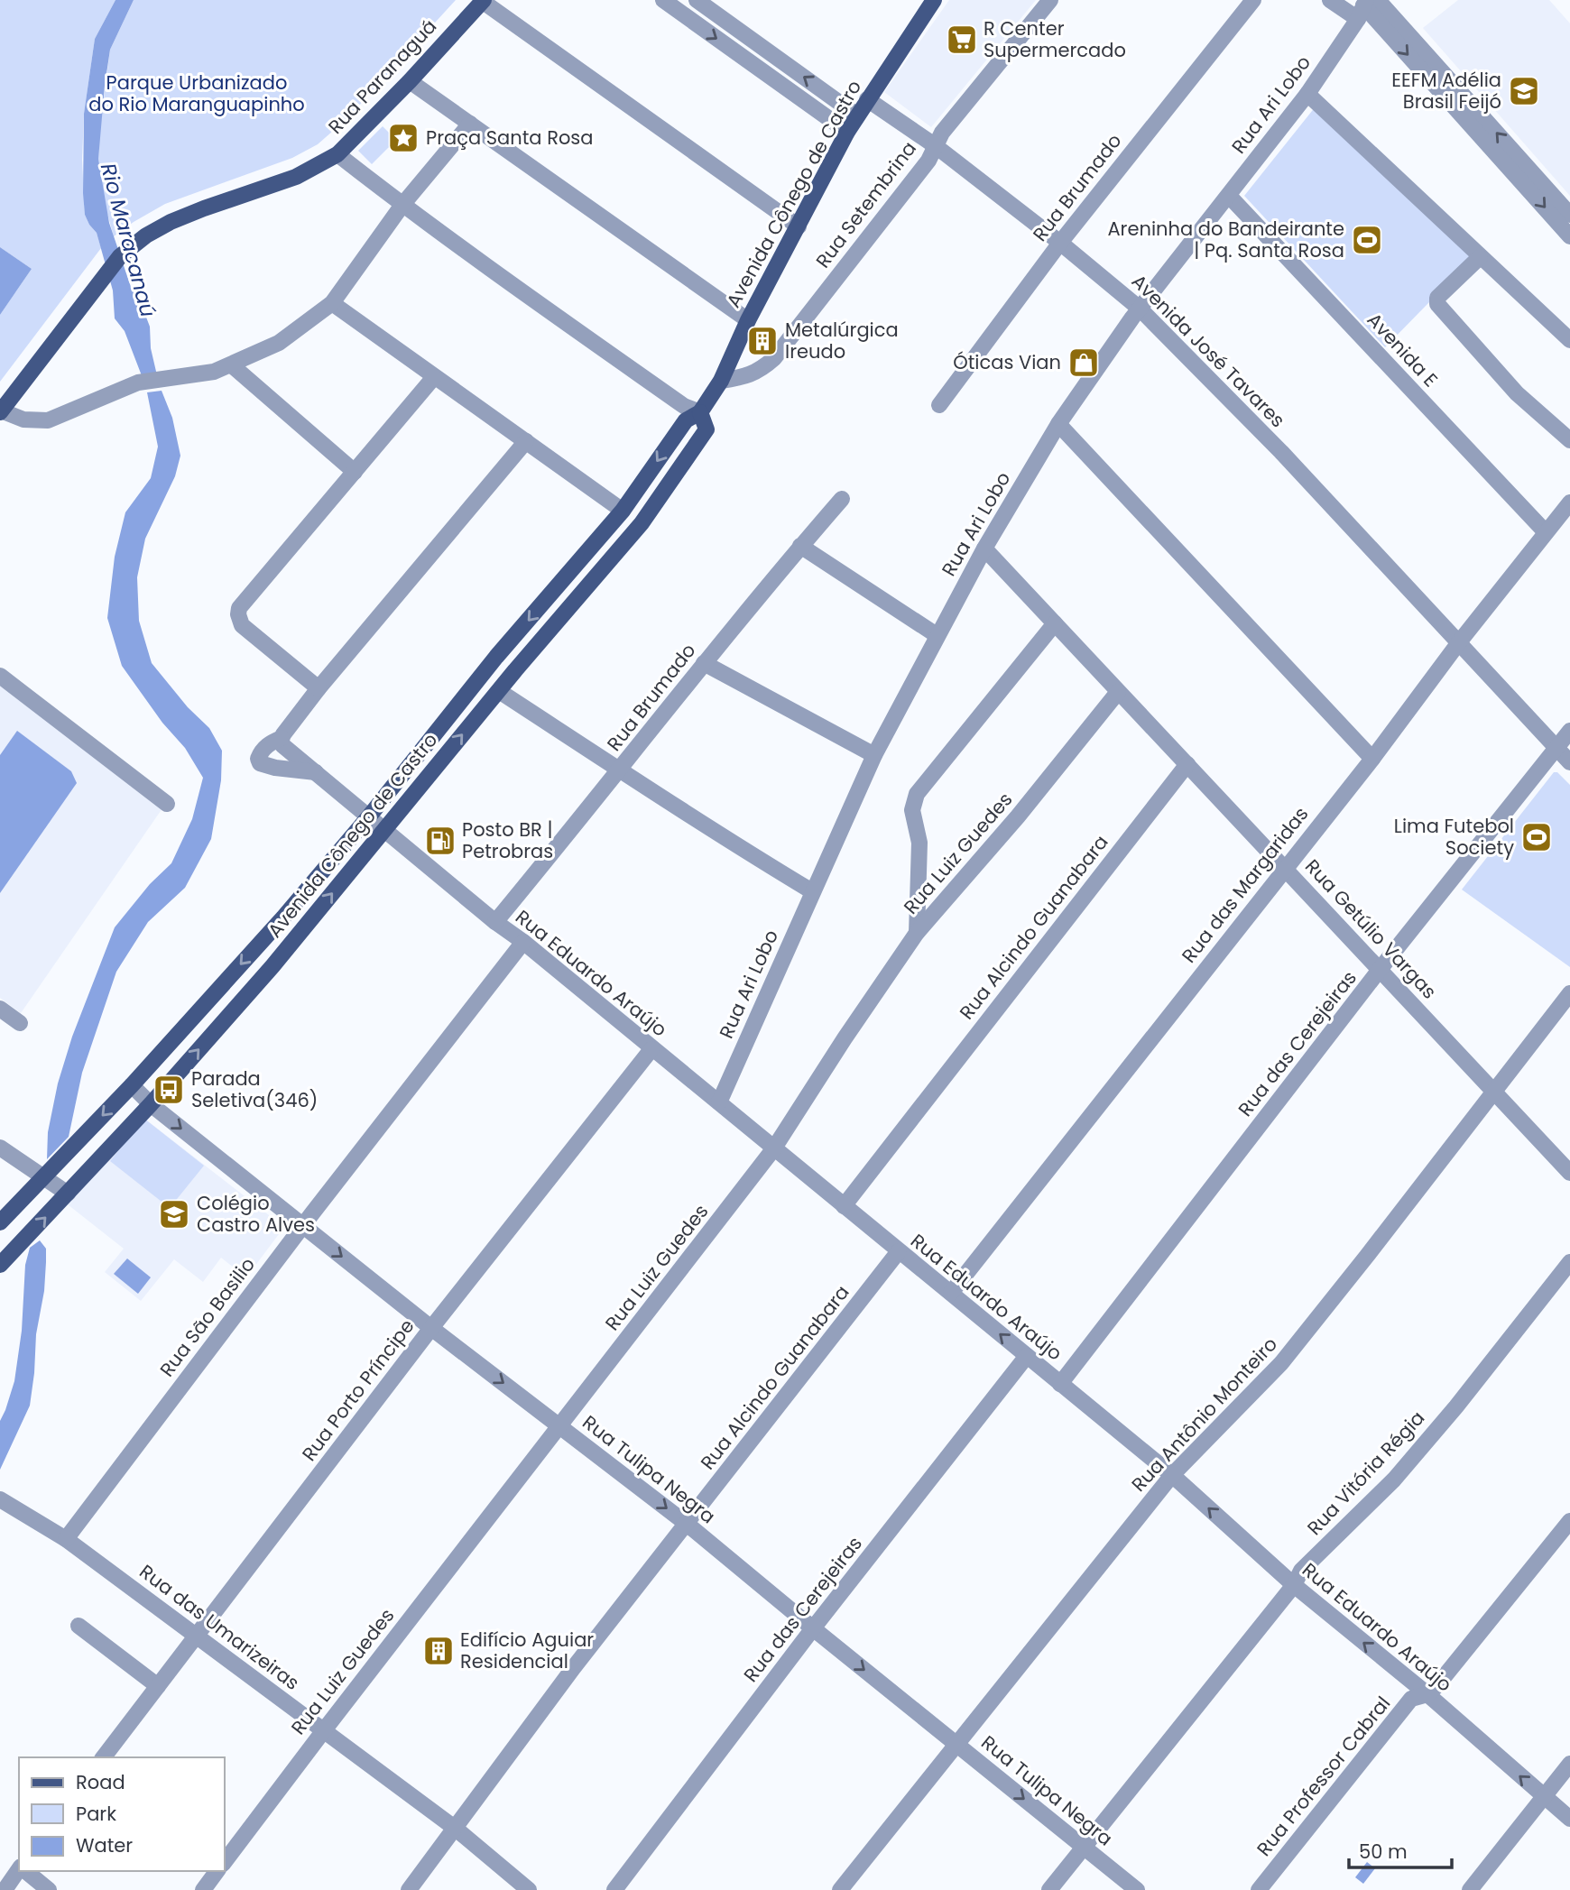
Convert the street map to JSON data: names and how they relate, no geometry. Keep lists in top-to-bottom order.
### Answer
{
  "streets": {
    "main road": ["Rua Paranaguá", "Avenida Cônego de Castro"],
    "street": [
      "Rua Ari Lobo",
      "Rua Brumado",
      "Rua Setembrina",
      "Avenida E",
      "Avenida José Tavares",
      "Rua Luiz Guedes",
      "Rua das Margaridas",
      "Rua Alcindo Guanabara",
      "Rua Getúlio Vargas",
      "Rua Eduardo Araújo",
      "Rua das Cerejeiras",
      "Rua São Basilio",
      "Rua Porto Príncipe",
      "Rua Antônio Monteiro",
      "Rua Tulipa Negra",
      "Rua Vitória Régia",
      "Rua das Umarizeiras",
      "Rua Professor Cabral"
    ]
  },
  "crossings": [
    ["Rua Ari Lobo", "Avenida E"],
    ["Rua Ari Lobo", "Avenida José Tavares"],
    ["Rua Ari Lobo", "Rua Getúlio Vargas"],
    ["Rua Ari Lobo", "Rua Eduardo Araújo"],
    ["Rua Brumado", "Avenida José Tavares"],
    ["Rua Brumado", "Rua Eduardo Araújo"],
    ["Avenida Cônego de Castro", "Rua Setembrina"],
    ["Avenida Cônego de Castro", "Avenida José Tavares"],
    ["Avenida Cônego de Castro", "Rua Eduardo Araújo"],
    ["Avenida Cônego de Castro", "Rua Tulipa Negra"],
    ["Rua Setembrina", "Avenida José Tavares"],
    ["Avenida E", "Rua das Margaridas"],
    ["Avenida José Tavares", "Rua das Margaridas"],
    ["Avenida José Tavares", "Rua das Cerejeiras"],
    ["Rua Luiz Guedes", "Rua Getúlio Vargas"],
    ["Rua Luiz Guedes", "Rua Eduardo Araújo"],
    ["Rua Luiz Guedes", "Rua Tulipa Negra"],
    ["Rua Luiz Guedes", "Rua das Umarizeiras"],
    ["Rua das Margaridas", "Rua Getúlio Vargas"],
    ["Rua das Margaridas", "Rua Eduardo Araújo"],
    ["Rua Alcindo Guanabara", "Rua Getúlio Vargas"],
    ["Rua Alcindo Guanabara", "Rua Eduardo Araújo"],
    ["Rua Alcindo Guanabara", "Rua Tulipa Negra"],
    ["Rua Alcindo Guanabara", "Rua das Umarizeiras"],
    ["Rua Getúlio Vargas", "Rua das Cerejeiras"],
    ["Rua Getúlio Vargas", "Rua Antônio Monteiro"],
    ["Rua Eduardo Araújo", "Rua das Cerejeiras"],
    ["Rua Eduardo Araújo", "Rua São Basilio"],
    ["Rua Eduardo Araújo", "Rua Porto Príncipe"],
    ["Rua Eduardo Araújo", "Rua Antônio Monteiro"],
    ["Rua Eduardo Araújo", "Rua Vitória Régia"],
    ["Rua Eduardo Araújo", "Rua Professor Cabral"],
    ["Rua das Cerejeiras", "Rua Tulipa Negra"],
    ["Rua São Basilio", "Rua Tulipa Negra"],
    ["Rua São Basilio", "Rua das Umarizeiras"],
    ["Rua Porto Príncipe", "Rua Tulipa Negra"],
    ["Rua Porto Príncipe", "Rua das Umarizeiras"],
    ["Rua Antônio Monteiro", "Rua Tulipa Negra"],
    ["Rua Tulipa Negra", "Rua Vitória Régia"]
  ],
  "one_way": ["Rua Eduardo Araújo", "Rua Tulipa Negra"],
  "water": ["Rio Maracanaú"],
  "parks": ["Parque Urbanizado do Rio Maranguapinho"],
  "places": {
    "supermarket": ["R Center Supermercado"],
    "school or university": ["EEFM Adélia Brasil Feijó", "Colégio Castro Alves"],
    "place": ["Praça Santa Rosa"],
    "sports": ["Areninha do Bandeirante | Pq. Santa Rosa", "Lima Futebol Society"],
    "building": ["Metalúrgica Ireudo", "Edifício Aguiar Residencial"],
    "shop": ["Óticas Vian"],
    "fuel station": ["Posto BR | Petrobras"],
    "bus stop": ["Parada Seletiva(346)"]
  },
  "legend": ["Road", "Park", "Water"],
  "scale_bar": "50 m"
}
